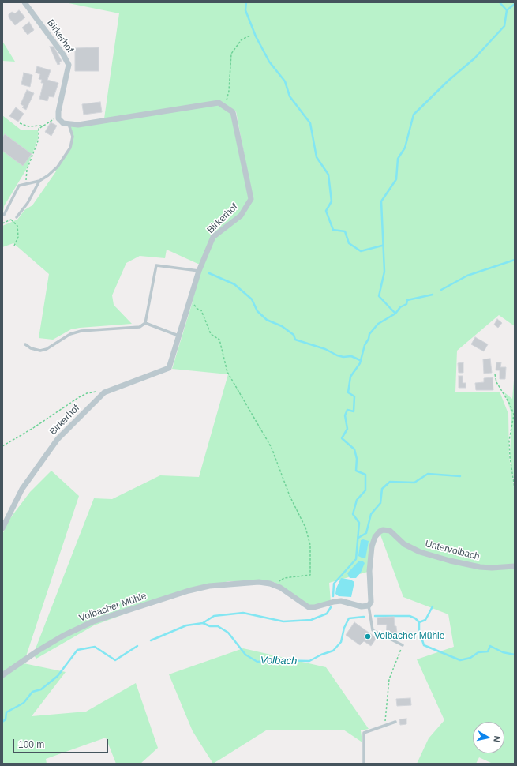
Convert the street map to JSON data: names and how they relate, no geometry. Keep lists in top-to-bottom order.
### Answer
{
  "streets": {
    "street": ["Birkerhof", "Untervolbach", "Volbacher Mühle"]
  },
  "crossings": [
    ["Untervolbach", "Volbacher Mühle"]
  ],
  "water": ["Volbach"],
  "places": ["Volbacher Mühle"],
  "scale_bar": "100 m",
  "north": "right"
}
